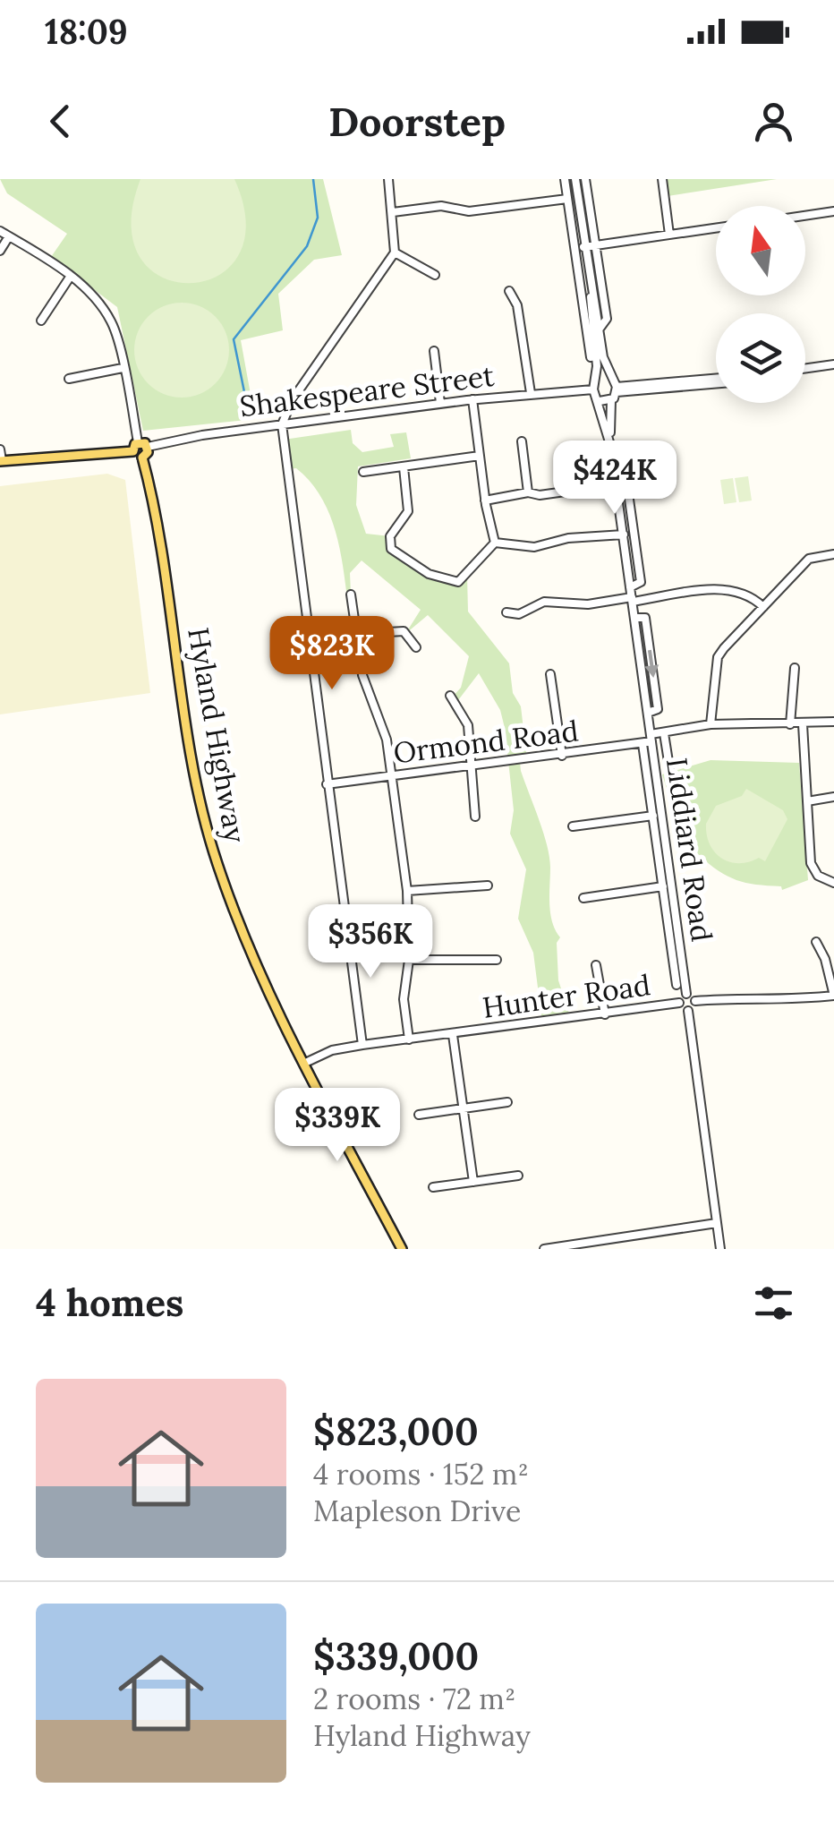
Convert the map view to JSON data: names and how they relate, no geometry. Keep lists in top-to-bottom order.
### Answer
{
  "streets": {
    "main road": ["Hyland Highway"],
    "street": [
      "Shakespeare Street",
      "Ormond Road",
      "Liddiard Road",
      "Hunter Road"
    ]
  },
  "crossings": [
    ["Shakespeare Street", "Liddiard Road"],
    ["Hyland Highway", "Hunter Road"],
    ["Ormond Road", "Liddiard Road"]
  ],
  "north": "top",
  "page": {
    "status": "18:09",
    "header": "Doorstep",
    "price": [
      "$424K",
      "$823K",
      "$356K",
      "$339K"
    ],
    "heading": "4 homes",
    "list": [
      {
        "name": "$823,000",
        "note": "4 rooms · 152 m² · Mapleson Drive"
      },
      {
        "name": "$339,000",
        "note": "2 rooms · 72 m² · Hyland Highway"
      }
    ]
  }
}
